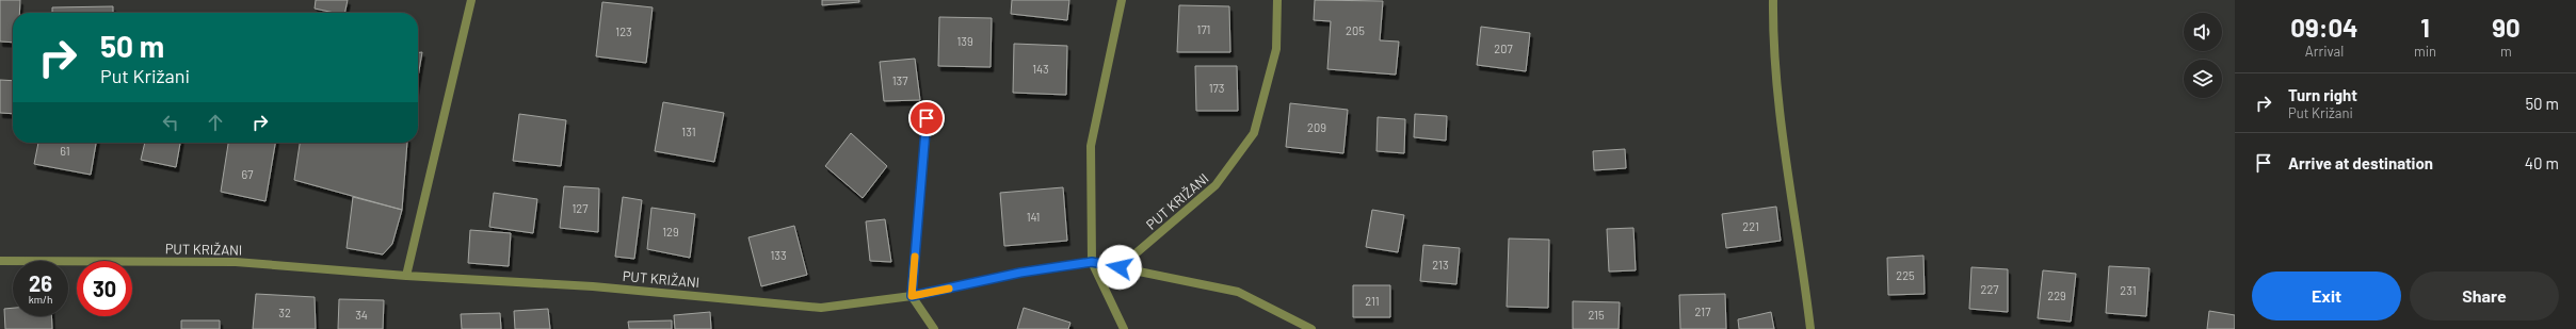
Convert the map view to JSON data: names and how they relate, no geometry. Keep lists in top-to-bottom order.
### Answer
{
  "streets": {
    "street": ["PUT KRIŽANI"]
  },
  "house_numbers": [
    "171",
    "205",
    "123",
    "139",
    "207",
    "143",
    "137",
    "173",
    "209",
    "131",
    "61",
    "67",
    "127",
    "141",
    "221",
    "129",
    "133",
    "213",
    "225",
    "227",
    "231",
    "229",
    "211",
    "217",
    "32",
    "34",
    "215"
  ],
  "page": {
    "eta": [
      "09:04",
      "Arrival",
      "1",
      "min",
      "90",
      "m"
    ],
    "turn": ["50 m", "Put Križani"],
    "list": [
      {
        "name": "Turn right",
        "note": "Put Križani",
        "value": "50 m"
      },
      {
        "name": "Arrive at destination",
        "value": "40 m"
      }
    ],
    "speed": "26 km/h",
    "limit": "30",
    "buttons": ["Exit", "Share"]
  }
}
